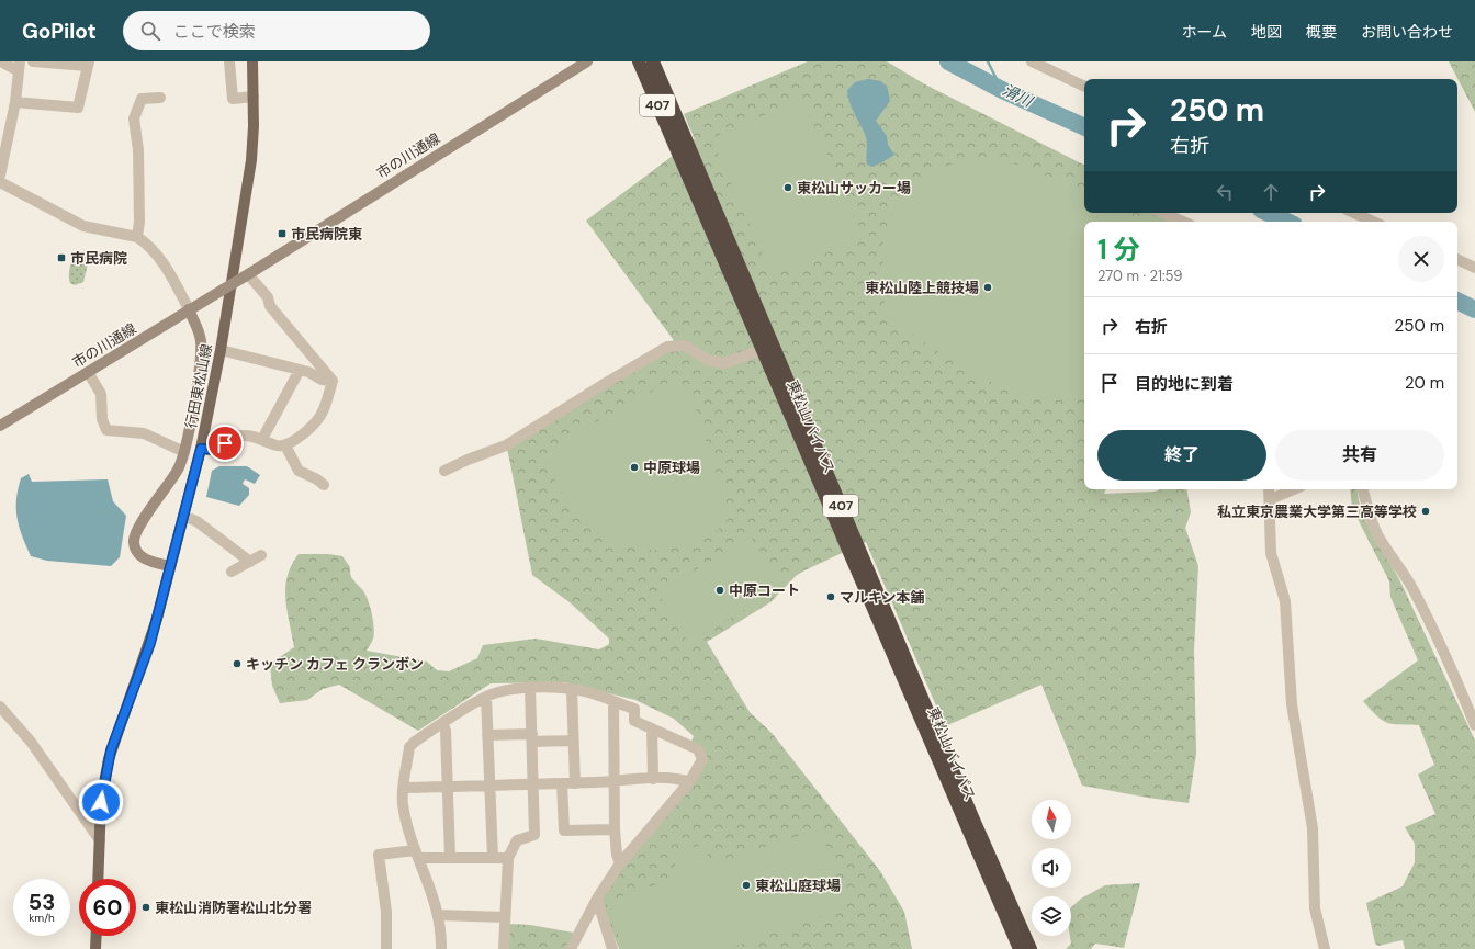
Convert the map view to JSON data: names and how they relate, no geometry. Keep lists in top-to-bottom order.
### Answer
{
  "streets": {
    "highway": ["407", "東松山バイパス"],
    "main road": ["行田東松山線"],
    "street": ["市の川通線"]
  },
  "water": ["滑川"],
  "places": {
    "other": [
      "東松山サッカー場",
      "東松山陸上競技場",
      "中原球場",
      "私立東京農業大学第三高等学校",
      "中原コート",
      "マルキン本舗",
      "キッチン カフェ クランボン",
      "東松山庭球場",
      "東松山消防署松山北分署"
    ],
    "transit": ["市民病院東", "市民病院"]
  },
  "north": "top",
  "page": {
    "header": "GoPilot",
    "search": "ここで検索",
    "nav": [
      "ホーム",
      "地図",
      "概要",
      "お問い合わせ"
    ],
    "turn": ["250 m", "右折"],
    "heading": ["1 分", "270 m · 21:59"],
    "list": [
      {
        "name": "右折",
        "value": "250 m"
      },
      {
        "name": "目的地に到着",
        "value": "20 m"
      }
    ],
    "buttons": ["終了", "共有"],
    "speed": "53 km/h",
    "limit": "60"
  }
}
